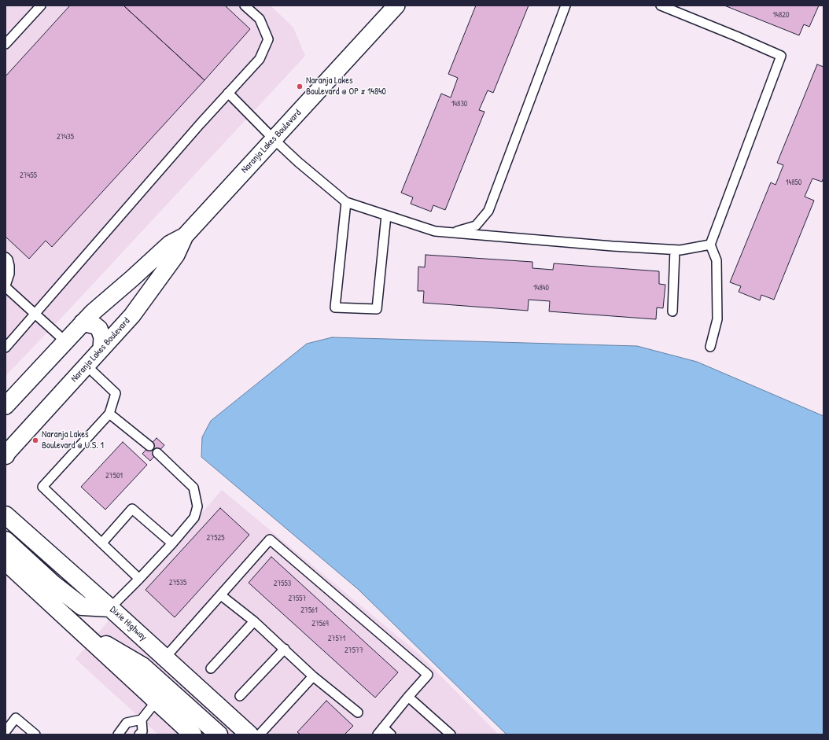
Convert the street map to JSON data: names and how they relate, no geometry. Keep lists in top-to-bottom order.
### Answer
{
  "streets": {
    "highway": ["Dixie Highway"],
    "street": ["Naranja Lakes Boulevard"]
  },
  "places": ["Naranja Lakes Boulevard @ OP # 14840", "Naranja Lakes Boulevard @ U.S. 1"],
  "house_numbers": [
    "14820",
    "14830",
    "27435",
    "27455",
    "14850",
    "14840",
    "27501",
    "27525",
    "27535",
    "27553",
    "27557",
    "27561",
    "27569",
    "27571",
    "27577"
  ]
}
